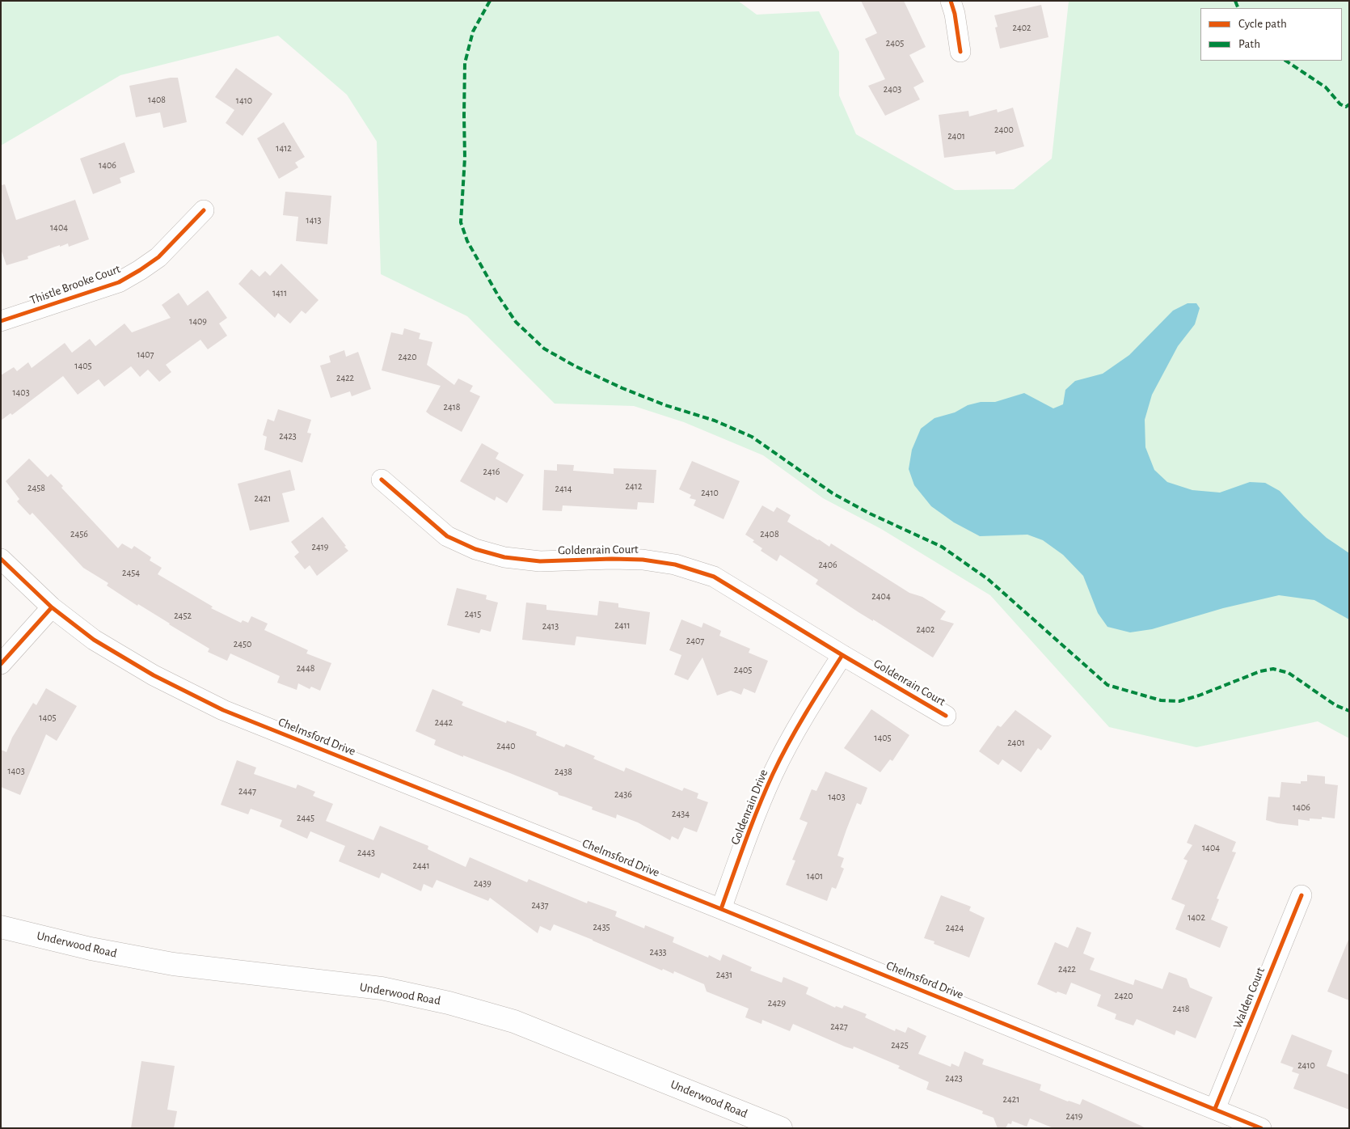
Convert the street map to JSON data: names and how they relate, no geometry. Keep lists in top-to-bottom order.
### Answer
{
  "streets": {
    "street": [
      "Thistle Brooke Court",
      "Goldenrain Court",
      "Chelmsford Drive",
      "Goldenrain Drive",
      "Underwood Road",
      "Walden Court"
    ]
  },
  "crossings": [
    ["Goldenrain Court", "Goldenrain Drive"],
    ["Chelmsford Drive", "Goldenrain Drive"],
    ["Chelmsford Drive", "Walden Court"]
  ],
  "house_numbers": [
    "2402",
    "2405",
    "2403",
    "1408",
    "1410",
    "2400",
    "2401",
    "1412",
    "1406",
    "1413",
    "1404",
    "1411",
    "1409",
    "1407",
    "2420",
    "1405",
    "2422",
    "1403",
    "2418",
    "2423",
    "2416",
    "2412",
    "2458",
    "2414",
    "2410",
    "2421",
    "2456",
    "2408",
    "2419",
    "2406",
    "2454",
    "2404",
    "2415",
    "2452",
    "2411",
    "2413",
    "2402",
    "2407",
    "2450",
    "2448",
    "2405",
    "1405",
    "2442",
    "1405",
    "2401",
    "2440",
    "1403",
    "2438",
    "2447",
    "2436",
    "1403",
    "1406",
    "2434",
    "2445",
    "1404",
    "2443",
    "2441",
    "1401",
    "2439",
    "2437",
    "1402",
    "2435",
    "2424",
    "2433",
    "2422",
    "2431",
    "2420",
    "2429",
    "2418",
    "2427",
    "2425",
    "2410",
    "2423",
    "2421",
    "2419"
  ],
  "legend": ["Cycle path", "Path"]
}
